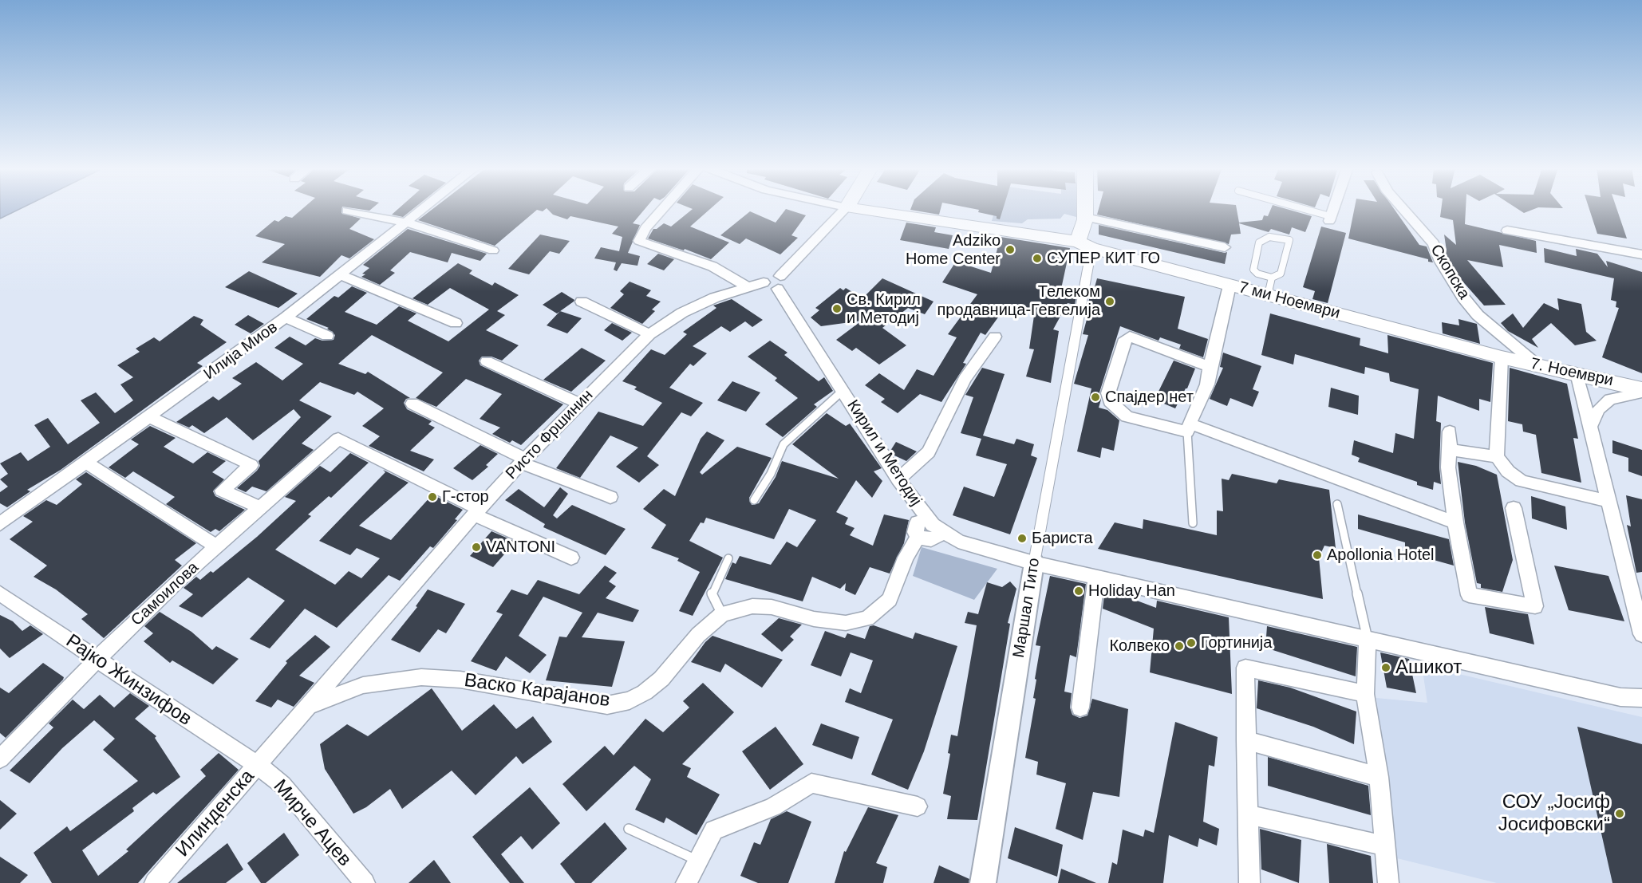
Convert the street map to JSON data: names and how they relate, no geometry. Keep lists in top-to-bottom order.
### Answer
{
  "streets": {
    "main road": ["7 ми Ноември", "7. Ноември"],
    "street": [
      "Скопска",
      "Илија Миов",
      "Ристо Фршинин",
      "Кирил и Методиј",
      "Самоилова",
      "Маршал Тито",
      "Рајко Жинзифов",
      "Вaско Карајанов",
      "Илинденска",
      "Мирче Ацев"
    ]
  },
  "crossings": [
    ["Скопска", "7. Ноември"],
    ["7 ми Ноември", "7. Ноември"],
    ["7 ми Ноември", "Маршал Тито"],
    ["Ристо Фршинин", "Кирил и Методиј"],
    ["Ристо Фршинин", "Самоилова"],
    ["Ристо Фршинин", "Рајко Жинзифов"],
    ["Ристо Фршинин", "Вaско Карајанов"],
    ["Ристо Фршинин", "Илинденска"],
    ["Ристо Фршинин", "Мирче Ацев"],
    ["Кирил и Методиј", "Маршал Тито"],
    ["Кирил и Методиј", "Вaско Карајанов"],
    ["Самоилова", "Рајко Жинзифов"],
    ["Рајко Жинзифов", "Илинденска"],
    ["Рајко Жинзифов", "Мирче Ацев"],
    ["Илинденска", "Мирче Ацев"]
  ],
  "places": [
    "Adziko Home Center",
    "СУПЕР КИТ ГО",
    "Телеком продавница-Гевгелија",
    "Св. Кирил и Методиј",
    "Спајдер нет",
    "Г-стор",
    "Бариста",
    "VANTONI",
    "Apollonia Hotel",
    "Holiday Han",
    "Гортинија",
    "Колвеко",
    "Ашикот",
    "СОУ „Јосиф Јосифовски“"
  ]
}
